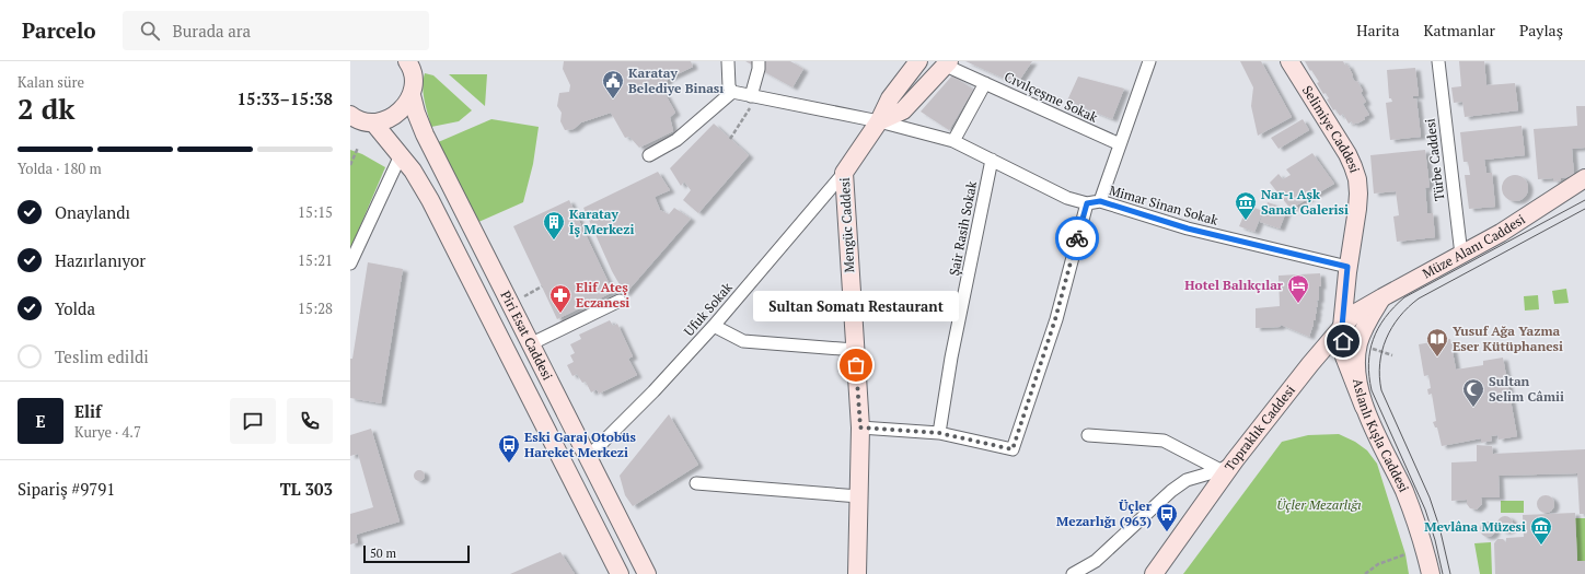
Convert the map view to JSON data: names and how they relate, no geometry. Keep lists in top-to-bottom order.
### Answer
{
  "streets": {
    "main road": [
      "Selimiye Caddesi",
      "Mengüc Caddesi",
      "Müze Alanı Caddesi",
      "Piri Esat Caddesi",
      "Topraklık Caddesi",
      "Aslanlı Kışla Caddesi"
    ],
    "street": [
      "Cıvılçeşme Sokak",
      "Türbe Caddesi",
      "Mimar Sinan Sokak",
      "Şair Rasih Sokak",
      "Ufuk Sokak"
    ]
  },
  "crossings": [
    ["Selimiye Caddesi", "Mimar Sinan Sokak"],
    ["Selimiye Caddesi", "Topraklık Caddesi"],
    ["Selimiye Caddesi", "Aslanlı Kışla Caddesi"],
    ["Türbe Caddesi", "Müze Alanı Caddesi"],
    ["Mimar Sinan Sokak", "Mengüc Caddesi"],
    ["Mimar Sinan Sokak", "Şair Rasih Sokak"],
    ["Mengüc Caddesi", "Ufuk Sokak"],
    ["Müze Alanı Caddesi", "Topraklık Caddesi"],
    ["Müze Alanı Caddesi", "Aslanlı Kışla Caddesi"],
    ["Ufuk Sokak", "Piri Esat Caddesi"],
    ["Topraklık Caddesi", "Aslanlı Kışla Caddesi"]
  ],
  "parks": ["Üçler Mezarlığı"],
  "places": {
    "public building": ["Karatay Belediye Binası"],
    "museum": ["Nar-ı Aşk Sanat Galerisi", "Mevlâna Müzesi"],
    "building": ["Karatay İş Merkezi"],
    "hotel": ["Hotel Balıkçılar"],
    "pharmacy": ["Elif Ateş Eczanesi"],
    "library": ["Yusuf Ağa Yazma Eser Kütüphanesi"],
    "other": ["Sultan Somatı Restaurant"],
    "mosque": ["Sultan Selim Câmii"],
    "bus stop": ["Eski Garaj Otobüs Hareket Merkezi", "Üçler Mezarlığı (963)"]
  },
  "scale_bar": "50 m",
  "page": {
    "header": "Parcelo",
    "search": "Burada ara",
    "nav": ["Harita", "Katmanlar", "Paylaş"],
    "heading": ["2 dk", "Kalan süre", "15:33–15:38"],
    "panel": [
      "Elif",
      "Kurye · 4.7",
      "Sipariş #9791",
      "TL 303"
    ],
    "bar": "Yolda · 180 m",
    "list": [
      ["Onaylandı", "15:15"],
      ["Hazırlanıyor", "15:21"],
      ["Yolda", "15:28"],
      "Teslim edildi"
    ],
    "bubble": "Sultan Somatı Restaurant",
    "round": "E",
    "scale": "50 m"
  }
}
